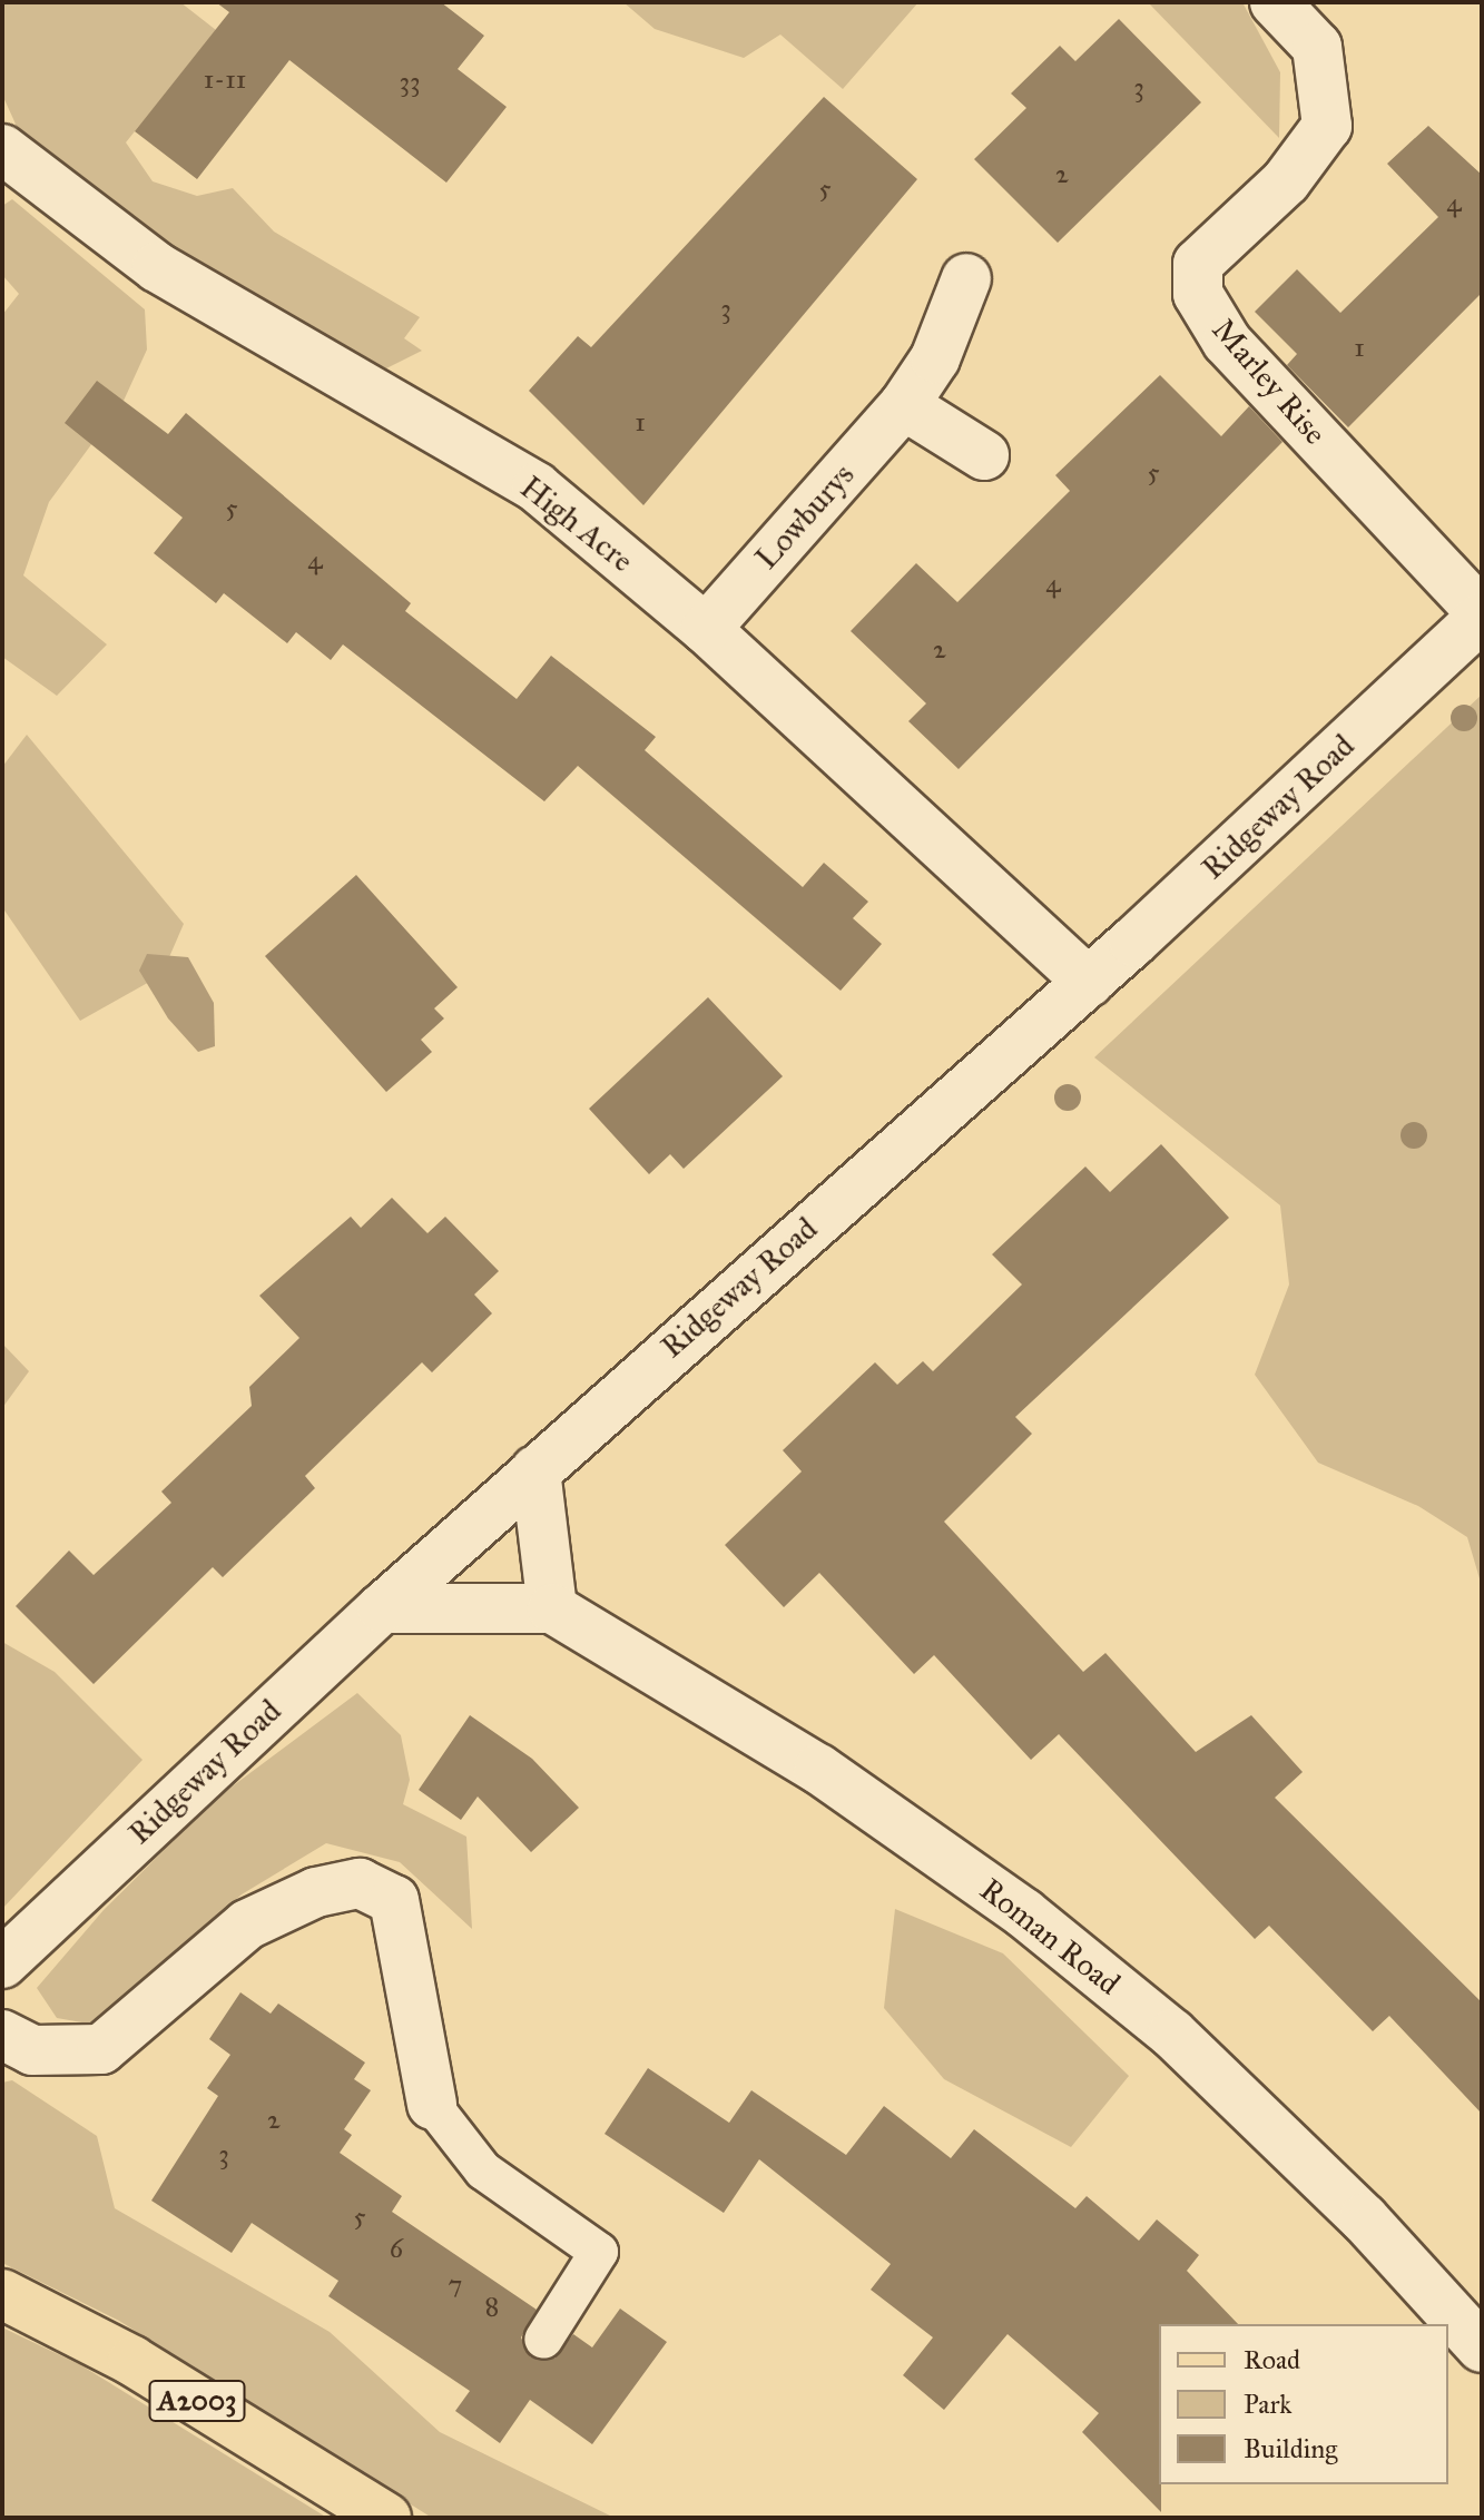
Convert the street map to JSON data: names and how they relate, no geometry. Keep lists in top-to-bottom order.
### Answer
{
  "streets": {
    "main road": ["A2003"],
    "street": [
      "Marley Rise",
      "Lowburys",
      "High Acre",
      "Ridgeway Road",
      "Roman Road"
    ]
  },
  "crossings": [
    ["Marley Rise", "Ridgeway Road"],
    ["Lowburys", "High Acre"],
    ["High Acre", "Ridgeway Road"]
  ],
  "house_numbers": [
    "1-11",
    "33",
    "3",
    "2",
    "5",
    "4",
    "3",
    "1",
    "1",
    "5",
    "5",
    "4",
    "4",
    "2",
    "2",
    "3",
    "5",
    "6",
    "7",
    "8"
  ],
  "legend": ["Road", "Park", "Building"]
}
